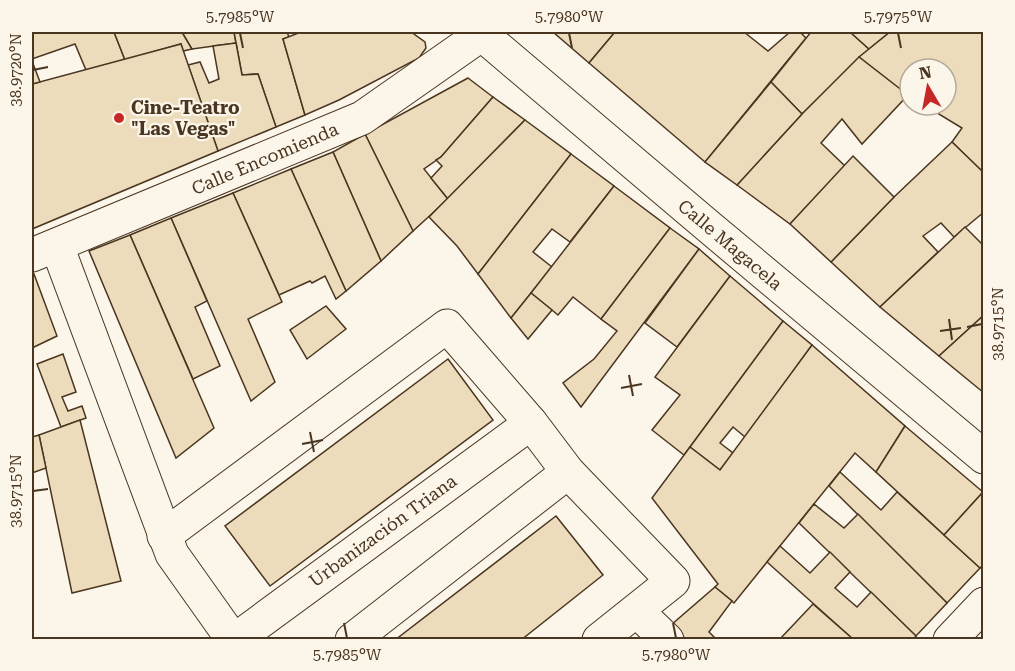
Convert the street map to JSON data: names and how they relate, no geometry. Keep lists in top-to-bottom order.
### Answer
{
  "streets": {
    "street": ["Calle Encomienda", "Calle Magacela", "Urbanización Triana"]
  },
  "crossings": [
    ["Calle Encomienda", "Calle Magacela"],
    ["Calle Encomienda", "Urbanización Triana"]
  ],
  "places": ["Cine-Teatro \"Las Vegas\""],
  "north": "top",
  "coordinates": [
    "5.7985°W",
    "5.7980°W",
    "5.7975°W",
    "38.9720°N",
    "38.9715°N"
  ]
}
